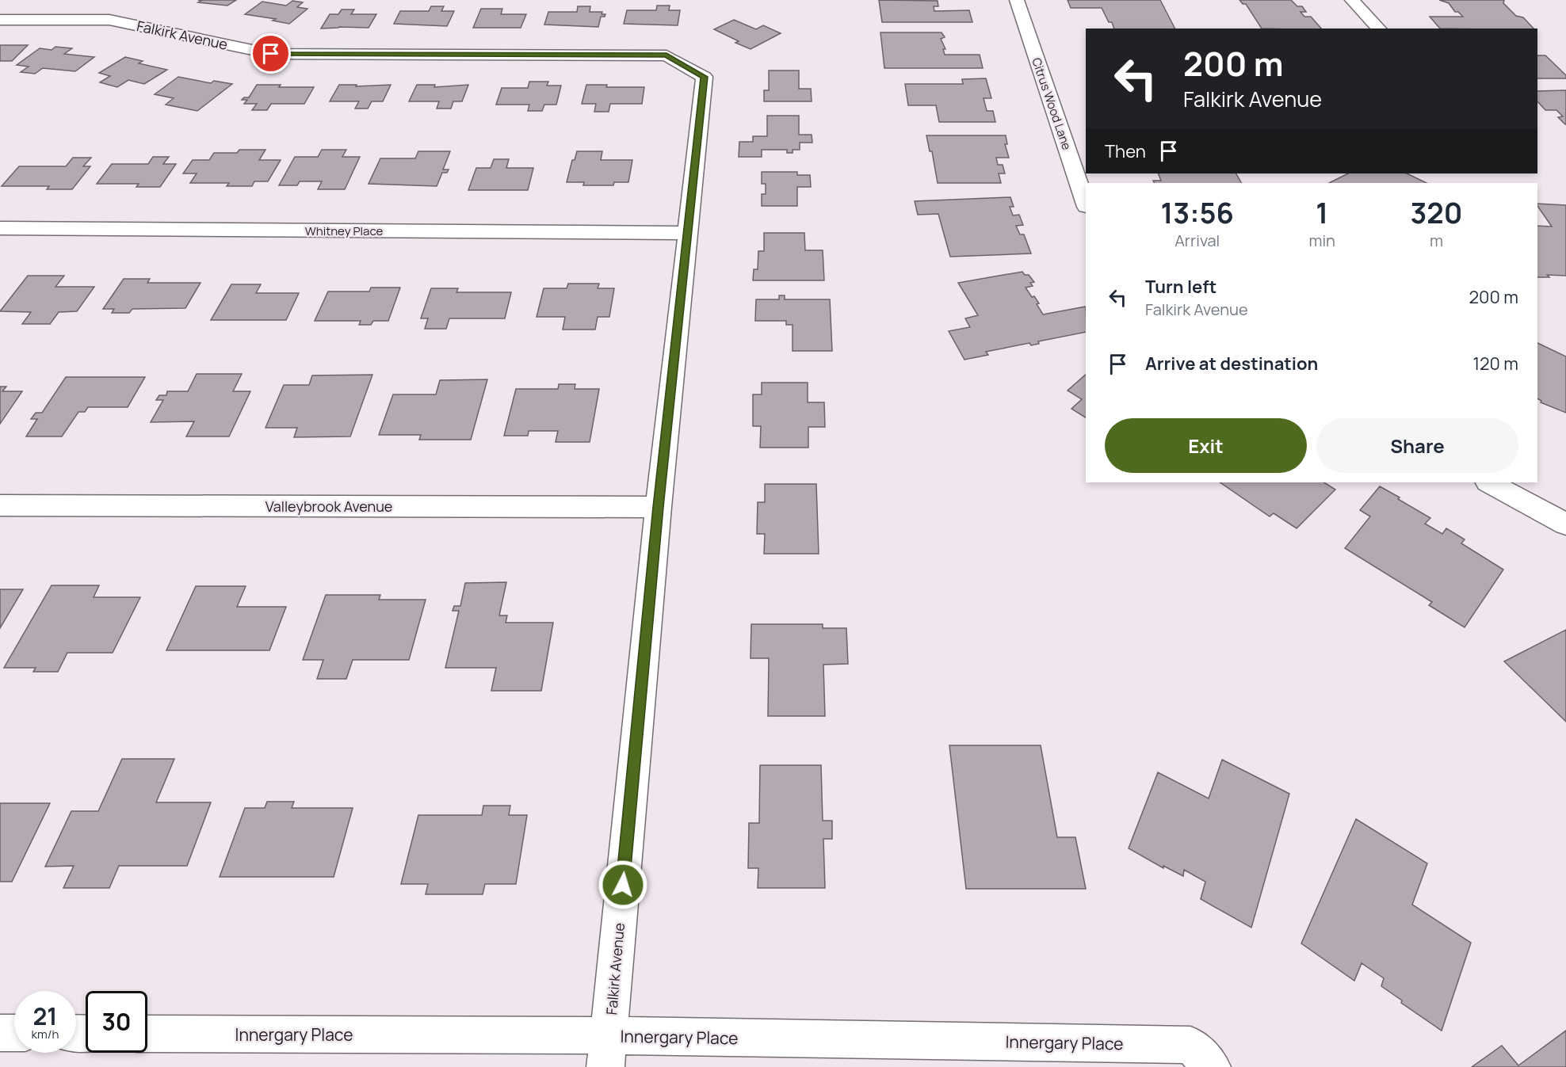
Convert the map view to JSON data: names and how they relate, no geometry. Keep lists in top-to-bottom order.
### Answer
{
  "streets": {
    "street": [
      "Falkirk Avenue",
      "Citrus Wood Lane",
      "Whitney Place",
      "Valleybrook Avenue",
      "Innergary Place"
    ]
  },
  "crossings": [
    ["Falkirk Avenue", "Whitney Place"],
    ["Falkirk Avenue", "Valleybrook Avenue"],
    ["Falkirk Avenue", "Innergary Place"]
  ],
  "page": {
    "turn": ["200 m", "Falkirk Avenue"],
    "then": "Then",
    "eta": [
      "13:56",
      "Arrival",
      "1",
      "min",
      "320",
      "m"
    ],
    "list": [
      {
        "name": "Turn left",
        "note": "Falkirk Avenue",
        "value": "200 m"
      },
      {
        "name": "Arrive at destination",
        "value": "120 m"
      }
    ],
    "buttons": ["Exit", "Share"],
    "speed": "21 km/h",
    "limit": "30"
  }
}
